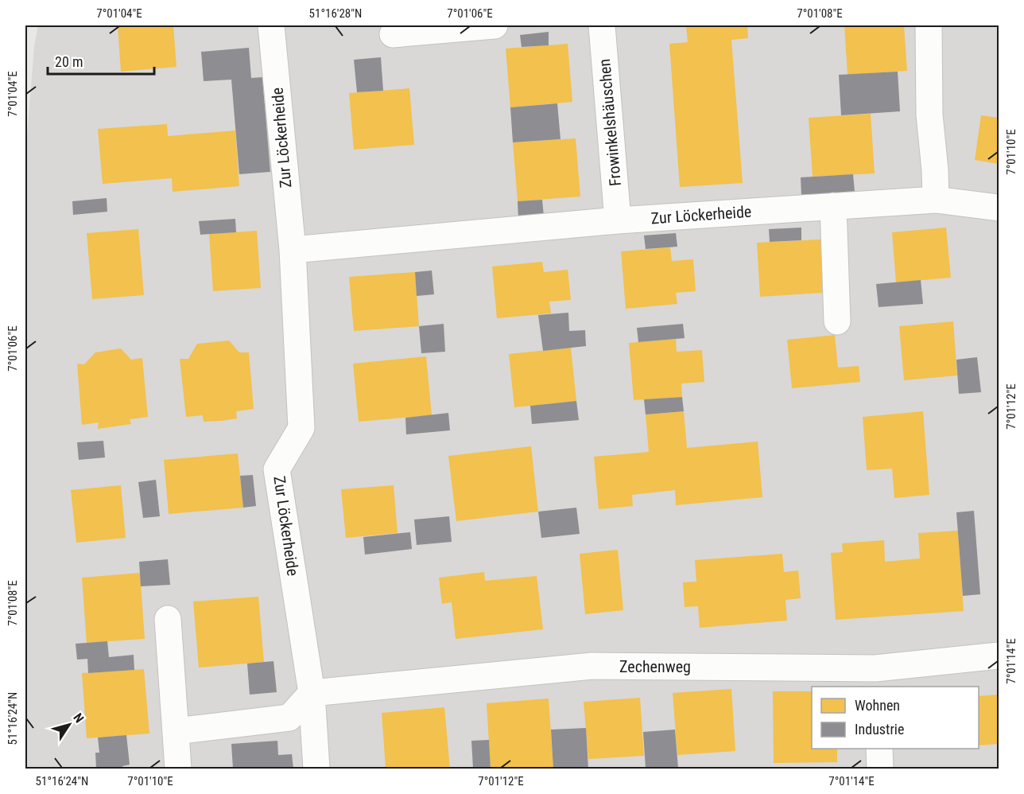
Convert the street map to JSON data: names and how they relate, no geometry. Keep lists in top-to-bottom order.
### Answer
{
  "streets": {
    "street": ["Frowinkelshäuschen", "Zur Löckerheide", "Zechenweg"]
  },
  "crossings": [
    ["Frowinkelshäuschen", "Zur Löckerheide"],
    ["Zur Löckerheide", "Zechenweg"]
  ],
  "legend": ["Wohnen", "Industrie"],
  "scale_bar": "20 m",
  "north": "top right",
  "coordinates": [
    "7°01'04\"E",
    "51°16'28\"N",
    "7°01'06\"E",
    "7°01'08\"E",
    "7°01'10\"E",
    "7°01'12\"E",
    "7°01'14\"E",
    "51°16'24\"N"
  ]
}
